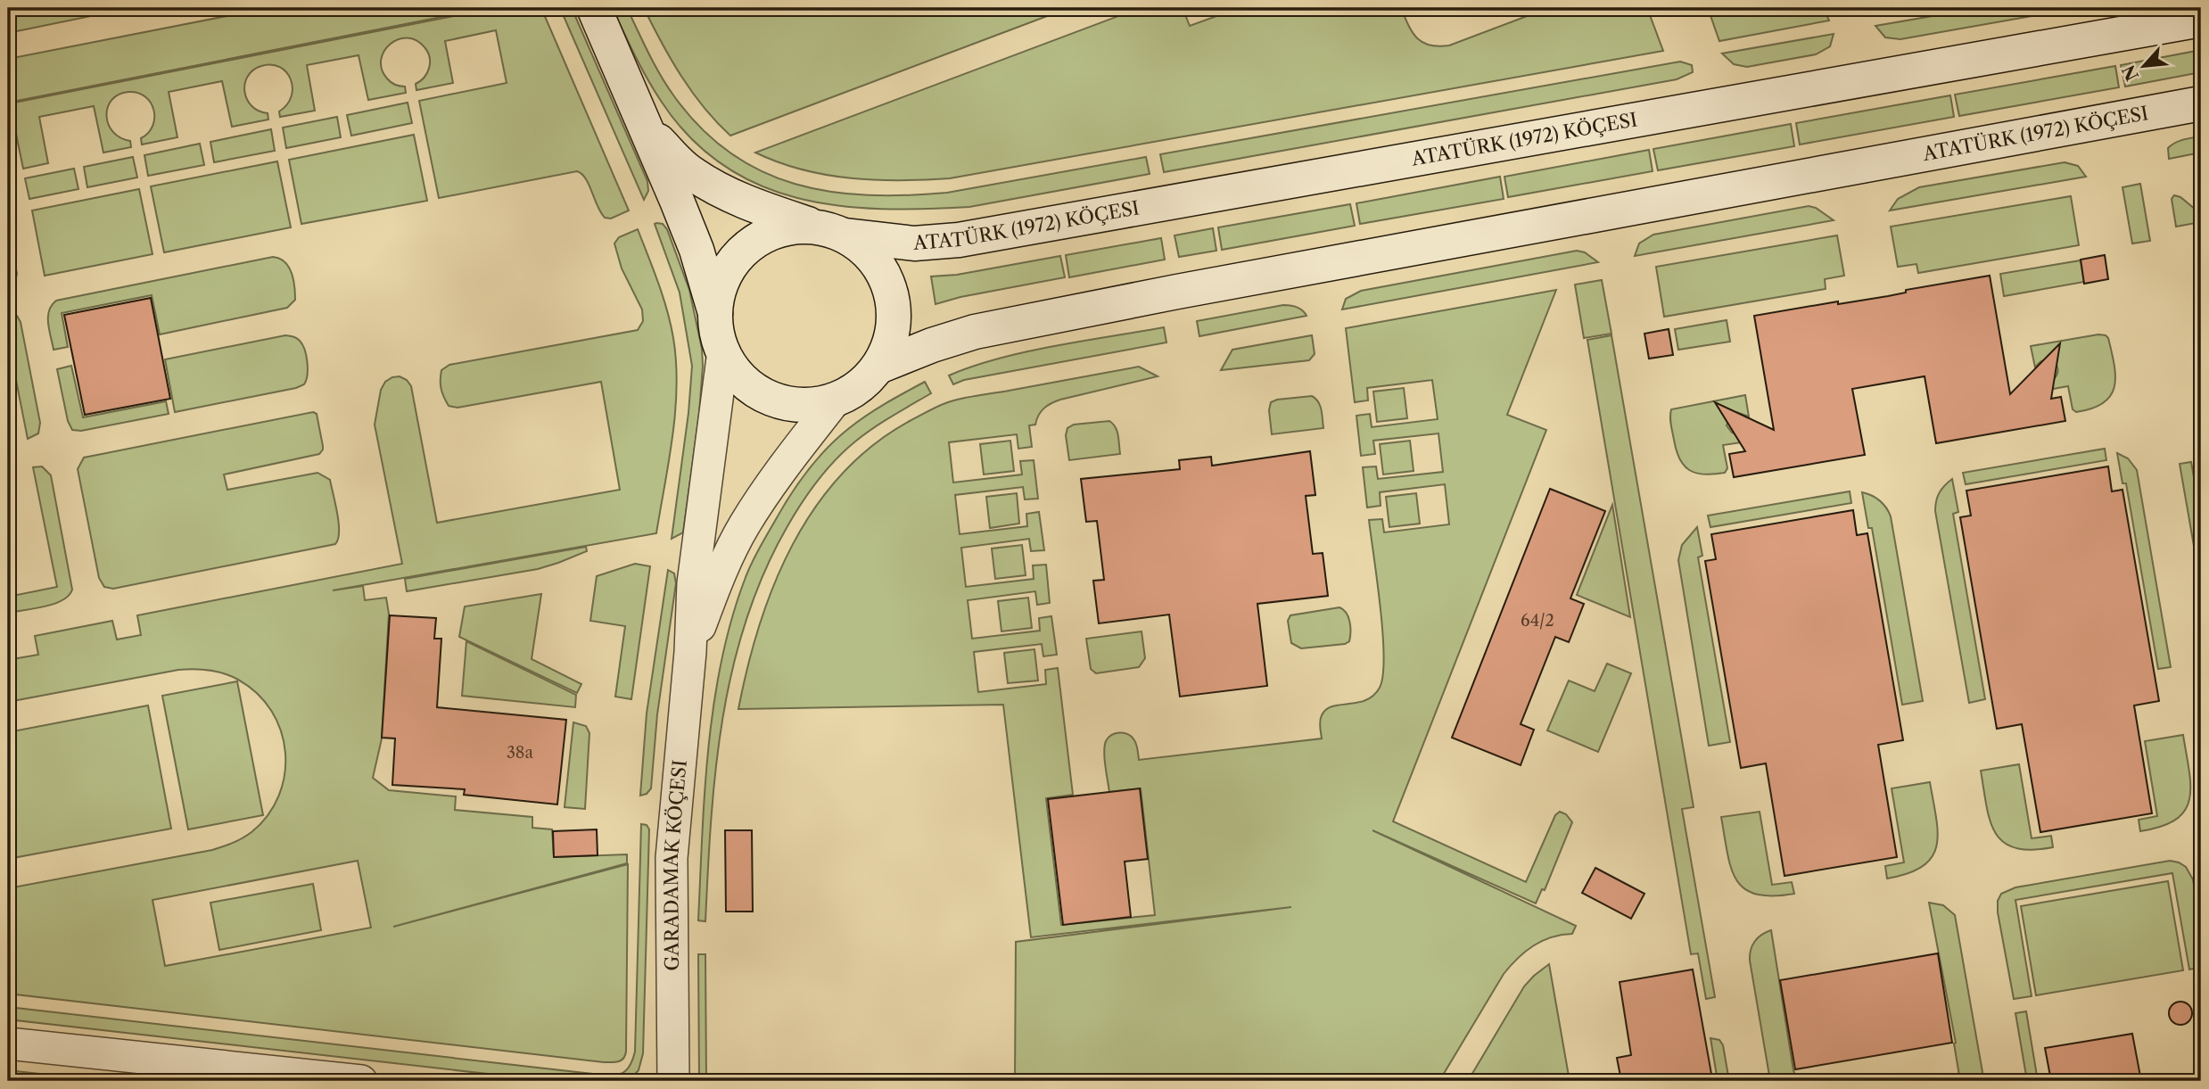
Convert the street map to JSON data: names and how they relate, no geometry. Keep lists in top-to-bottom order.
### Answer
{
  "streets": {
    "main road": ["ATATÜRK (1972) KÖÇESI"],
    "street": ["GARADAMAK KÖÇESI"]
  },
  "crossings": [
    ["ATATÜRK (1972) KÖÇESI", "GARADAMAK KÖÇESI"]
  ],
  "house_numbers": ["64/2", "38a"],
  "north": "bottom left"
}
